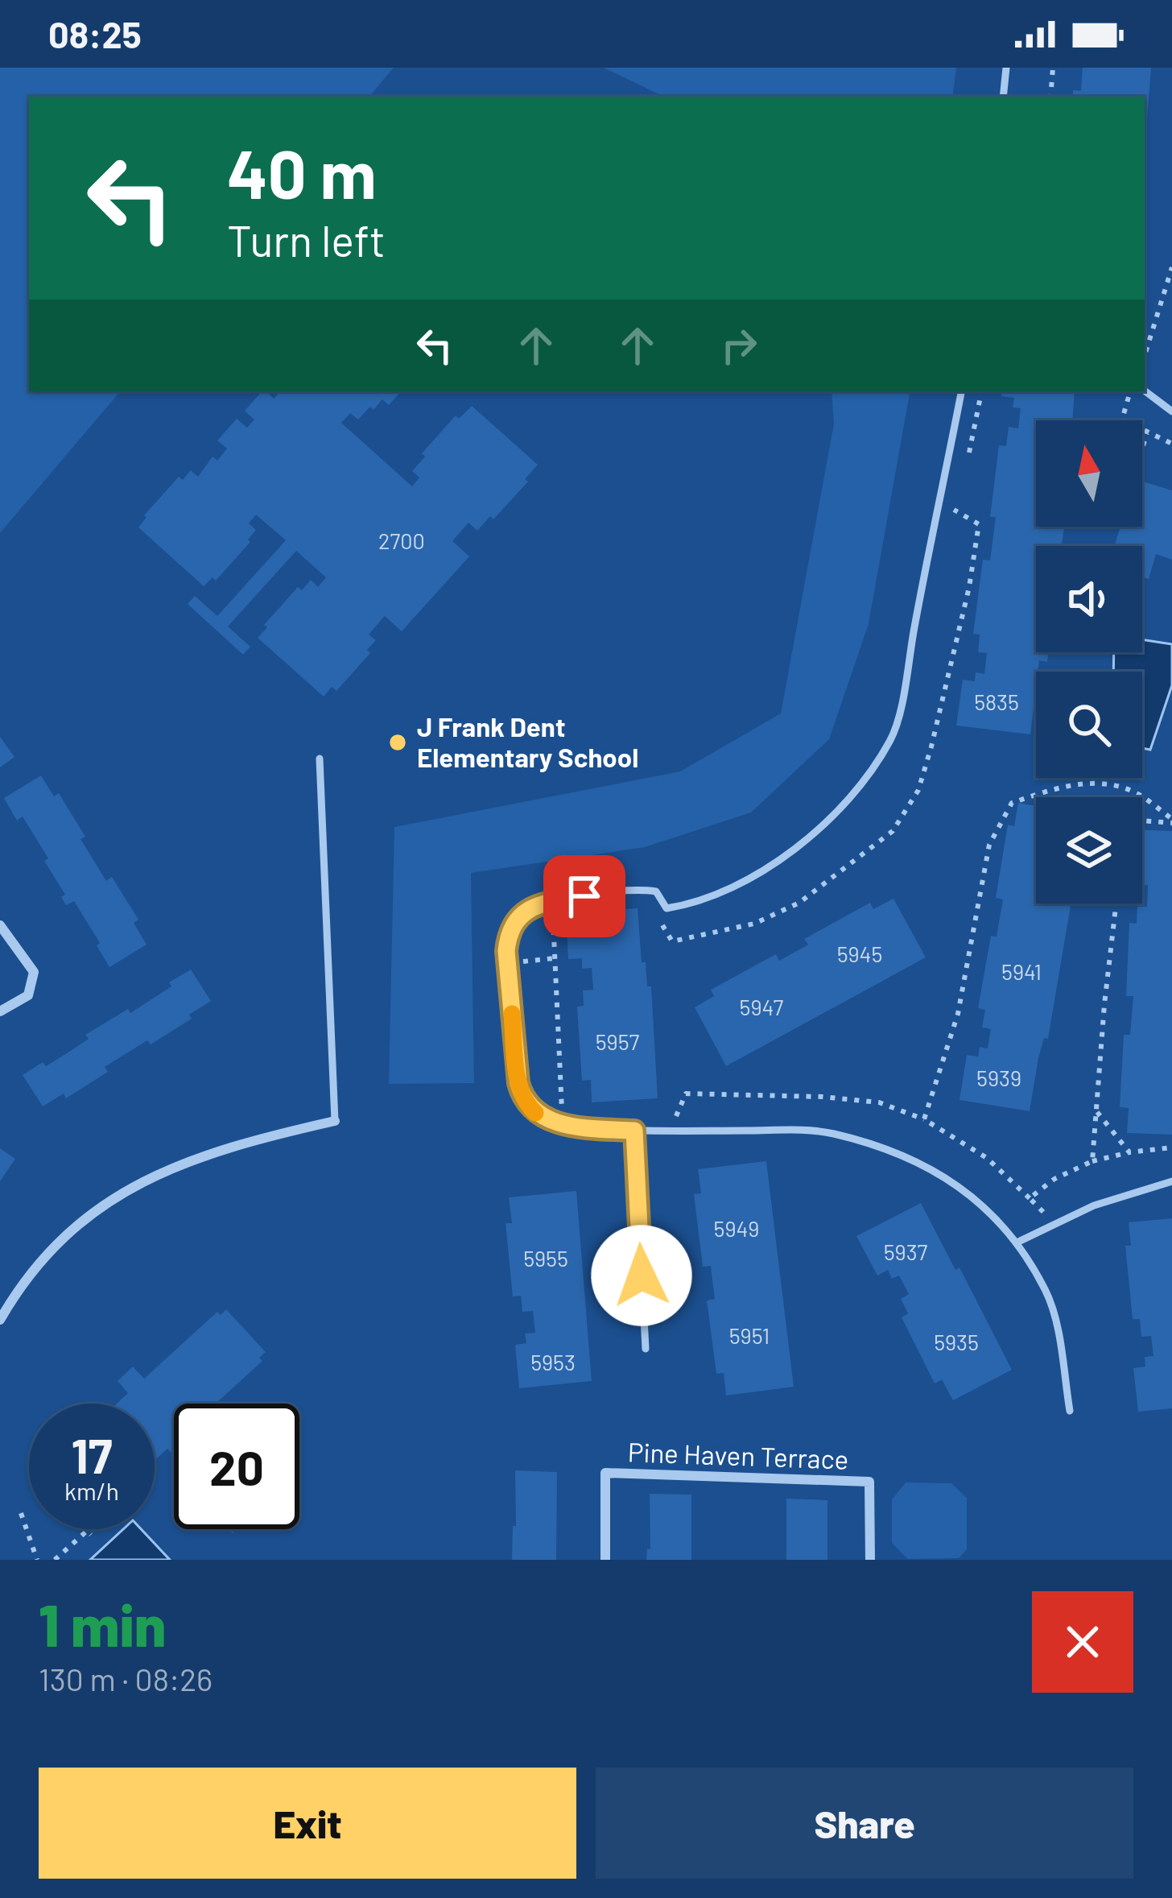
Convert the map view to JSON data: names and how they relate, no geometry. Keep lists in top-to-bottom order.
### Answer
{
  "streets": {
    "street": ["Pine Haven Terrace"]
  },
  "places": ["J Frank Dent Elementary School"],
  "house_numbers": [
    "2700",
    "5835",
    "5945",
    "5941",
    "5947",
    "5957",
    "5939",
    "5949",
    "5937",
    "5955",
    "5951",
    "5935",
    "5953"
  ],
  "north": "top",
  "page": {
    "status": "08:25",
    "turn": ["40 m", "Turn left"],
    "speed": "17 km/h",
    "limit": "20",
    "heading": ["1 min", "130 m · 08:26"],
    "buttons": ["Exit", "Share"]
  }
}
